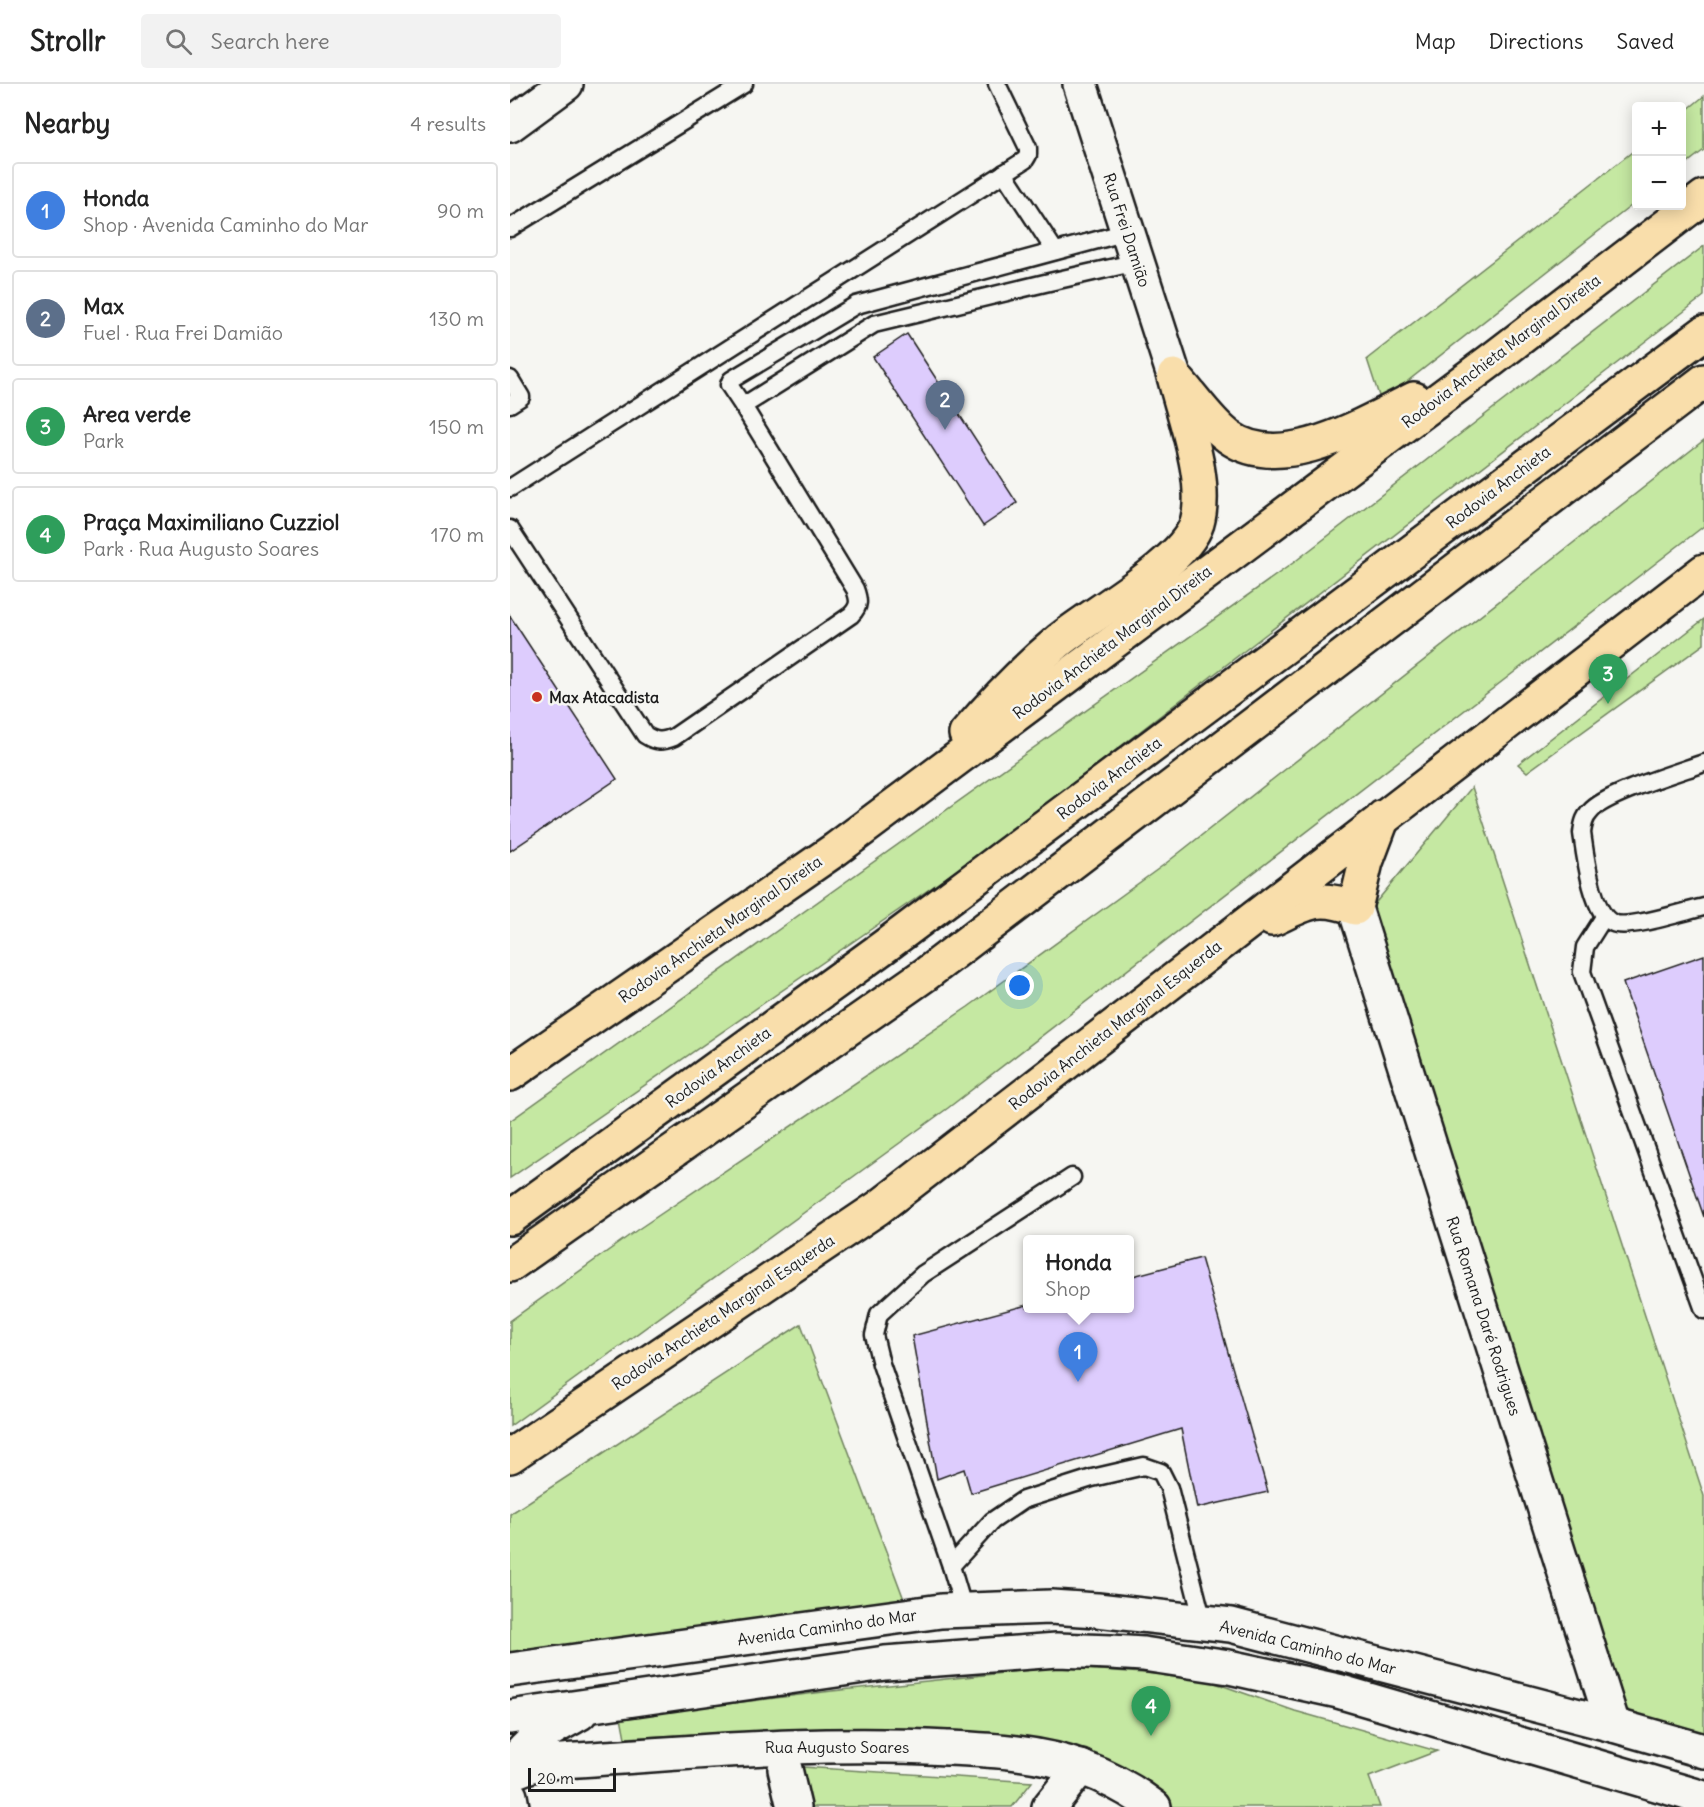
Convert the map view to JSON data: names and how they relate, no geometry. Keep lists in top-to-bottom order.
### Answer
{
  "streets": {
    "highway": ["Rodovia Anchieta Marginal Direita", "Rodovia Anchieta", "Rodovia Anchieta Marginal Esquerda"],
    "street": [
      "Rua Frei Damião",
      "Rua Romana Daré Rodrigues",
      "Avenida Caminho do Mar",
      "Rua Augusto Soares"
    ]
  },
  "crossings": [
    ["Rua Romana Daré Rodrigues", "Avenida Caminho do Mar"]
  ],
  "places": ["Max Atacadista"],
  "scale_bar": "20 m",
  "page": {
    "header": "Strollr",
    "search": "Search here",
    "nav": ["Map", "Directions", "Saved"],
    "heading": ["Nearby", "4 results"],
    "map_buttons": ["+", "−"],
    "list": [
      {
        "mark": "1",
        "name": "Honda",
        "note": "Shop · Avenida Caminho do Mar",
        "value": "90 m"
      },
      {
        "mark": "2",
        "name": "Max",
        "note": "Fuel · Rua Frei Damião",
        "value": "130 m"
      },
      {
        "mark": "3",
        "name": "Area verde",
        "note": "Park",
        "value": "150 m"
      },
      {
        "mark": "4",
        "name": "Praça Maximiliano Cuzziol",
        "note": "Park · Rua Augusto Soares",
        "value": "170 m"
      }
    ],
    "pins": [
      "2",
      "3",
      "1",
      "4"
    ],
    "popup": ["Honda", "Shop"],
    "scale": "20 m"
  }
}
